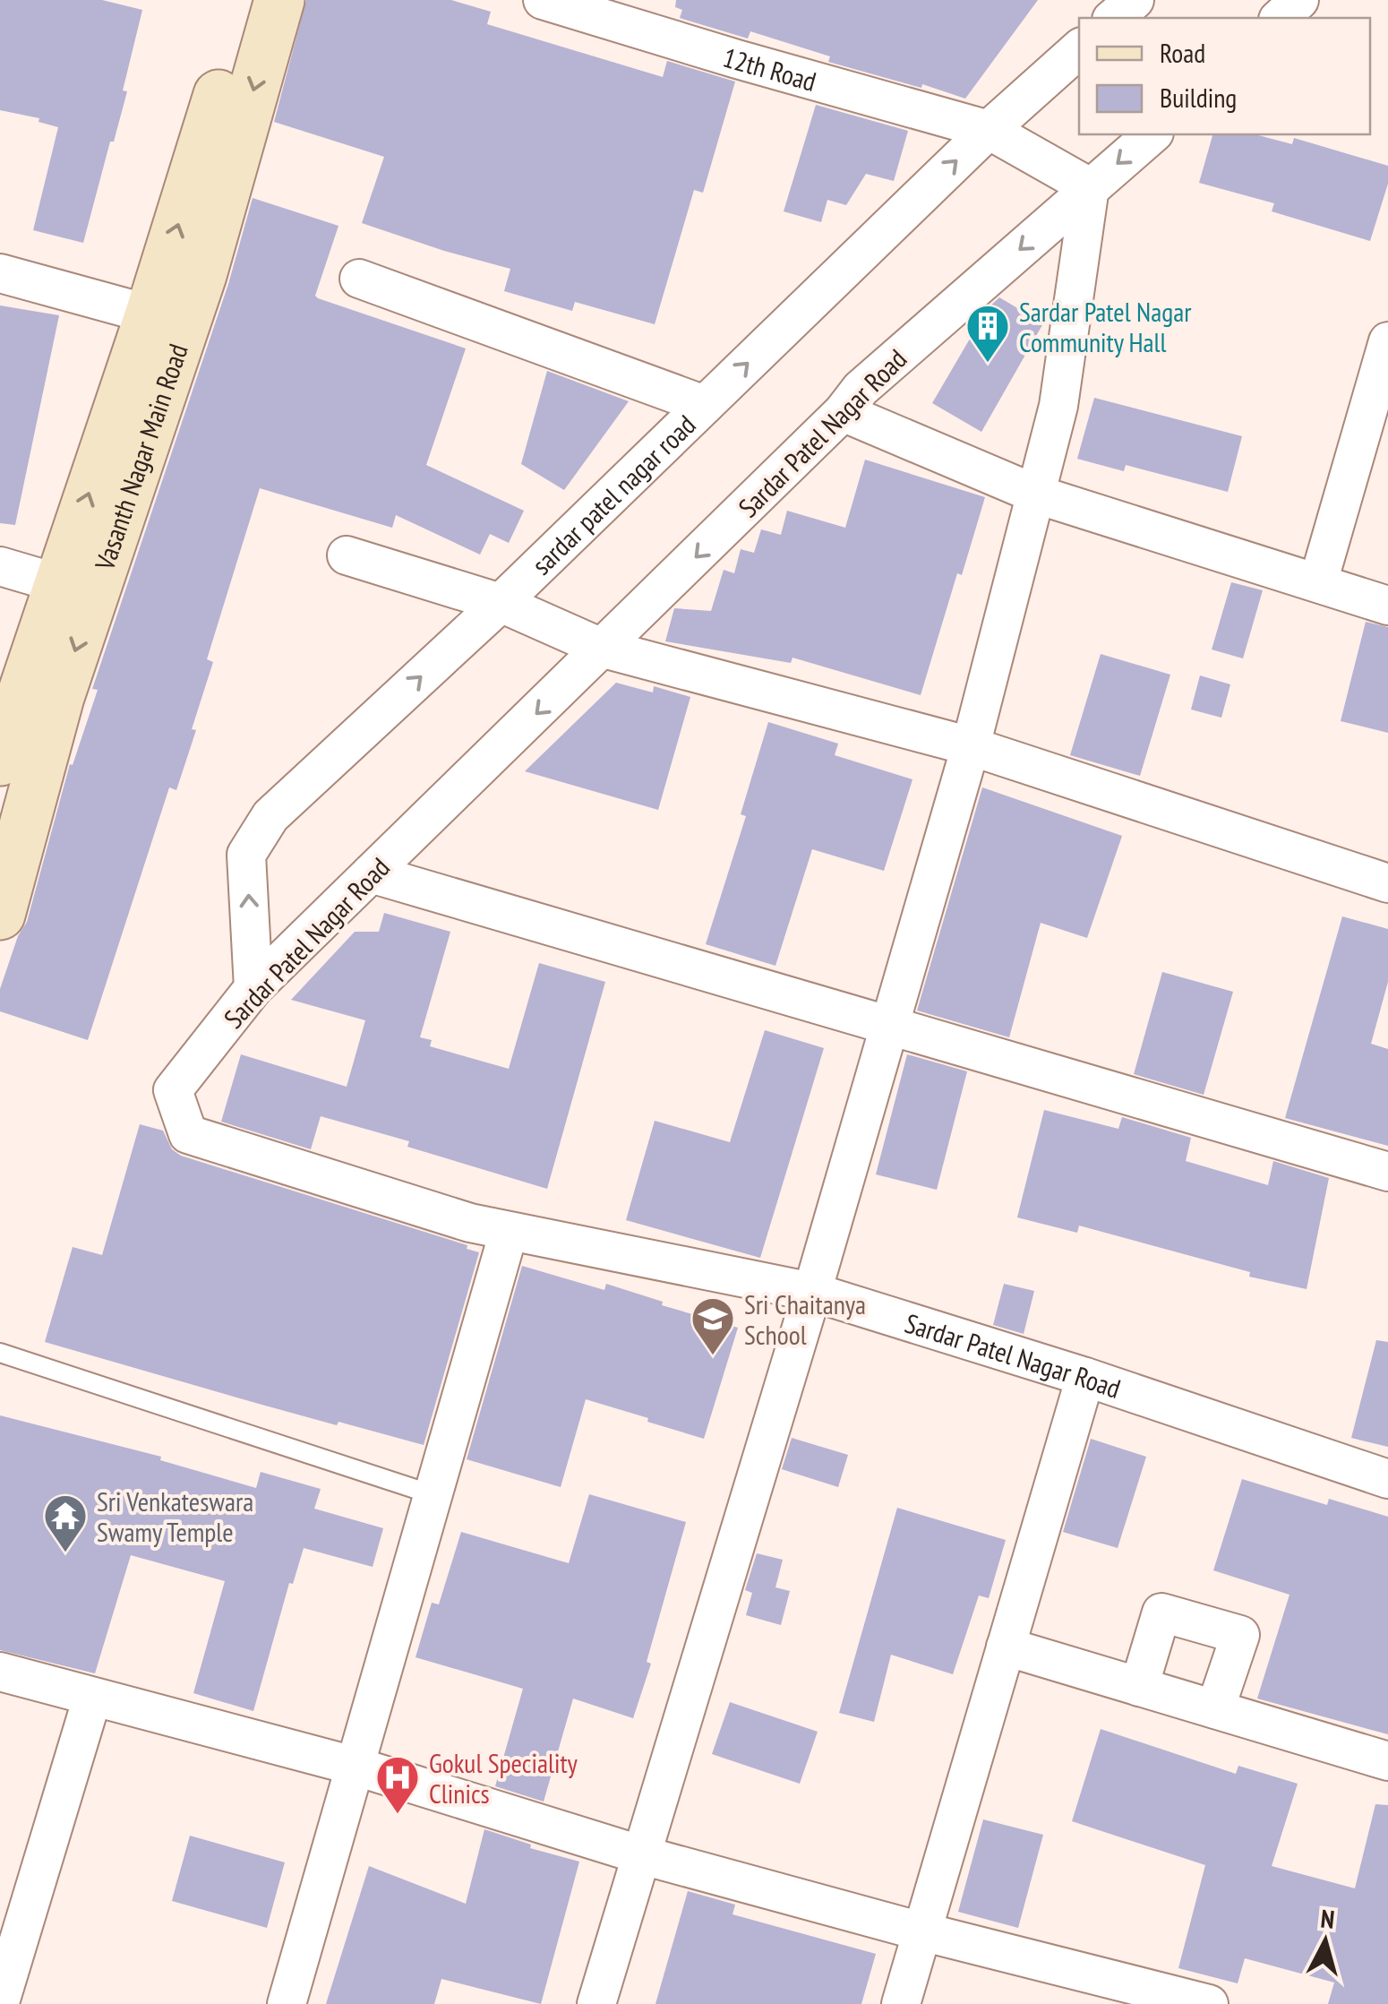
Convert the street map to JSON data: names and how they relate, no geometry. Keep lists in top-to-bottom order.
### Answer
{
  "streets": {
    "street": [
      "12th Road",
      "Sardar Patel Nagar Road",
      "Vasanth Nagar Main Road",
      "sardar patel nagar road"
    ]
  },
  "crossings": [
    ["12th Road", "Sardar Patel Nagar Road"],
    ["12th Road", "sardar patel nagar road"],
    ["Sardar Patel Nagar Road", "sardar patel nagar road"]
  ],
  "one_way": ["Sardar Patel Nagar Road", "sardar patel nagar road"],
  "places": {
    "building": ["Sardar Patel Nagar Community Hall"],
    "school or university": ["Sri Chaitanya School"],
    "temple": ["Sri Venkateswara Swamy Temple"],
    "hospital": ["Gokul Speciality Clinics"]
  },
  "legend": ["Road", "Building"],
  "north": "top"
}
